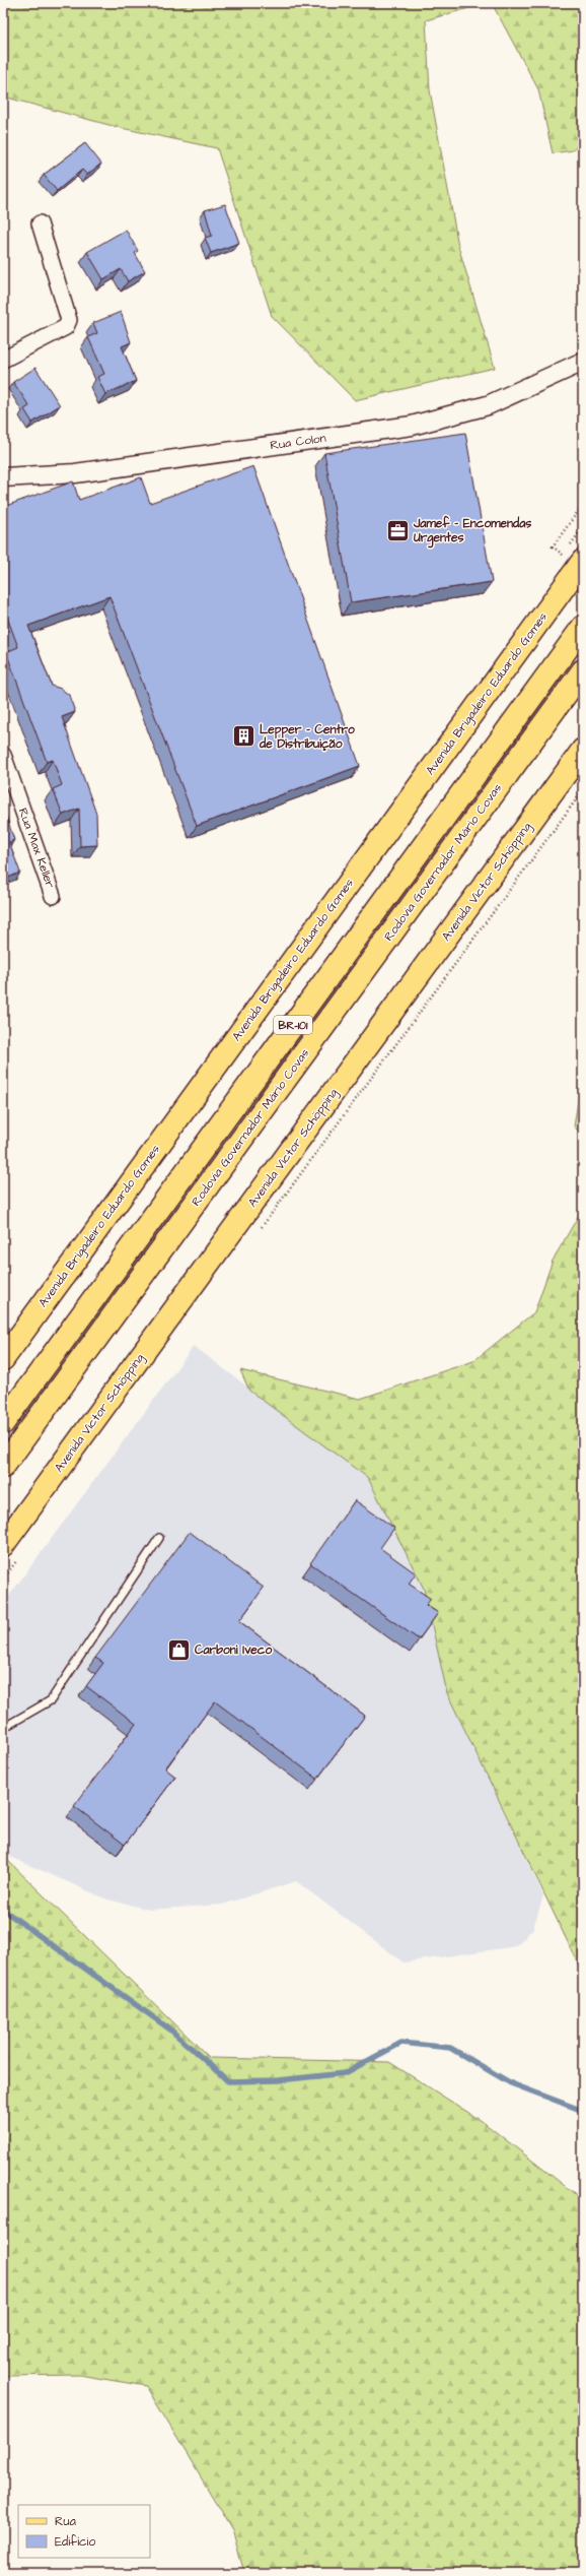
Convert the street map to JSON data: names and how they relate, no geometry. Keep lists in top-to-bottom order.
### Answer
{
  "streets": {
    "main road": [
      "Avenida Brigadeiro Eduardo Gomes",
      "Rodovia Governador Mário Covas",
      "Avenida Victor Schöpping",
      "BR-101"
    ],
    "street": ["Rua Colon", "Rua Max Keller"]
  },
  "places": {
    "office": ["Jamef - Encomendas Urgentes"],
    "building": ["Lepper - Centro de Distribuição"],
    "shop": ["Carboni Iveco"]
  },
  "legend": ["Rua", "Edifício"]
}
